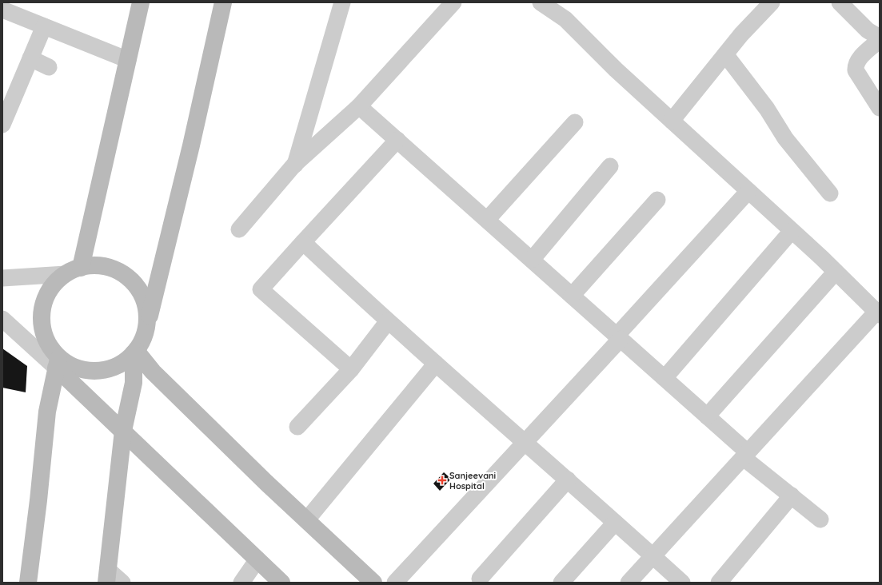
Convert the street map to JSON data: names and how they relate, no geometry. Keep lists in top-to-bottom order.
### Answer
{
  "places": {
    "health": ["Sanjeevani Hospital"]
  }
}
